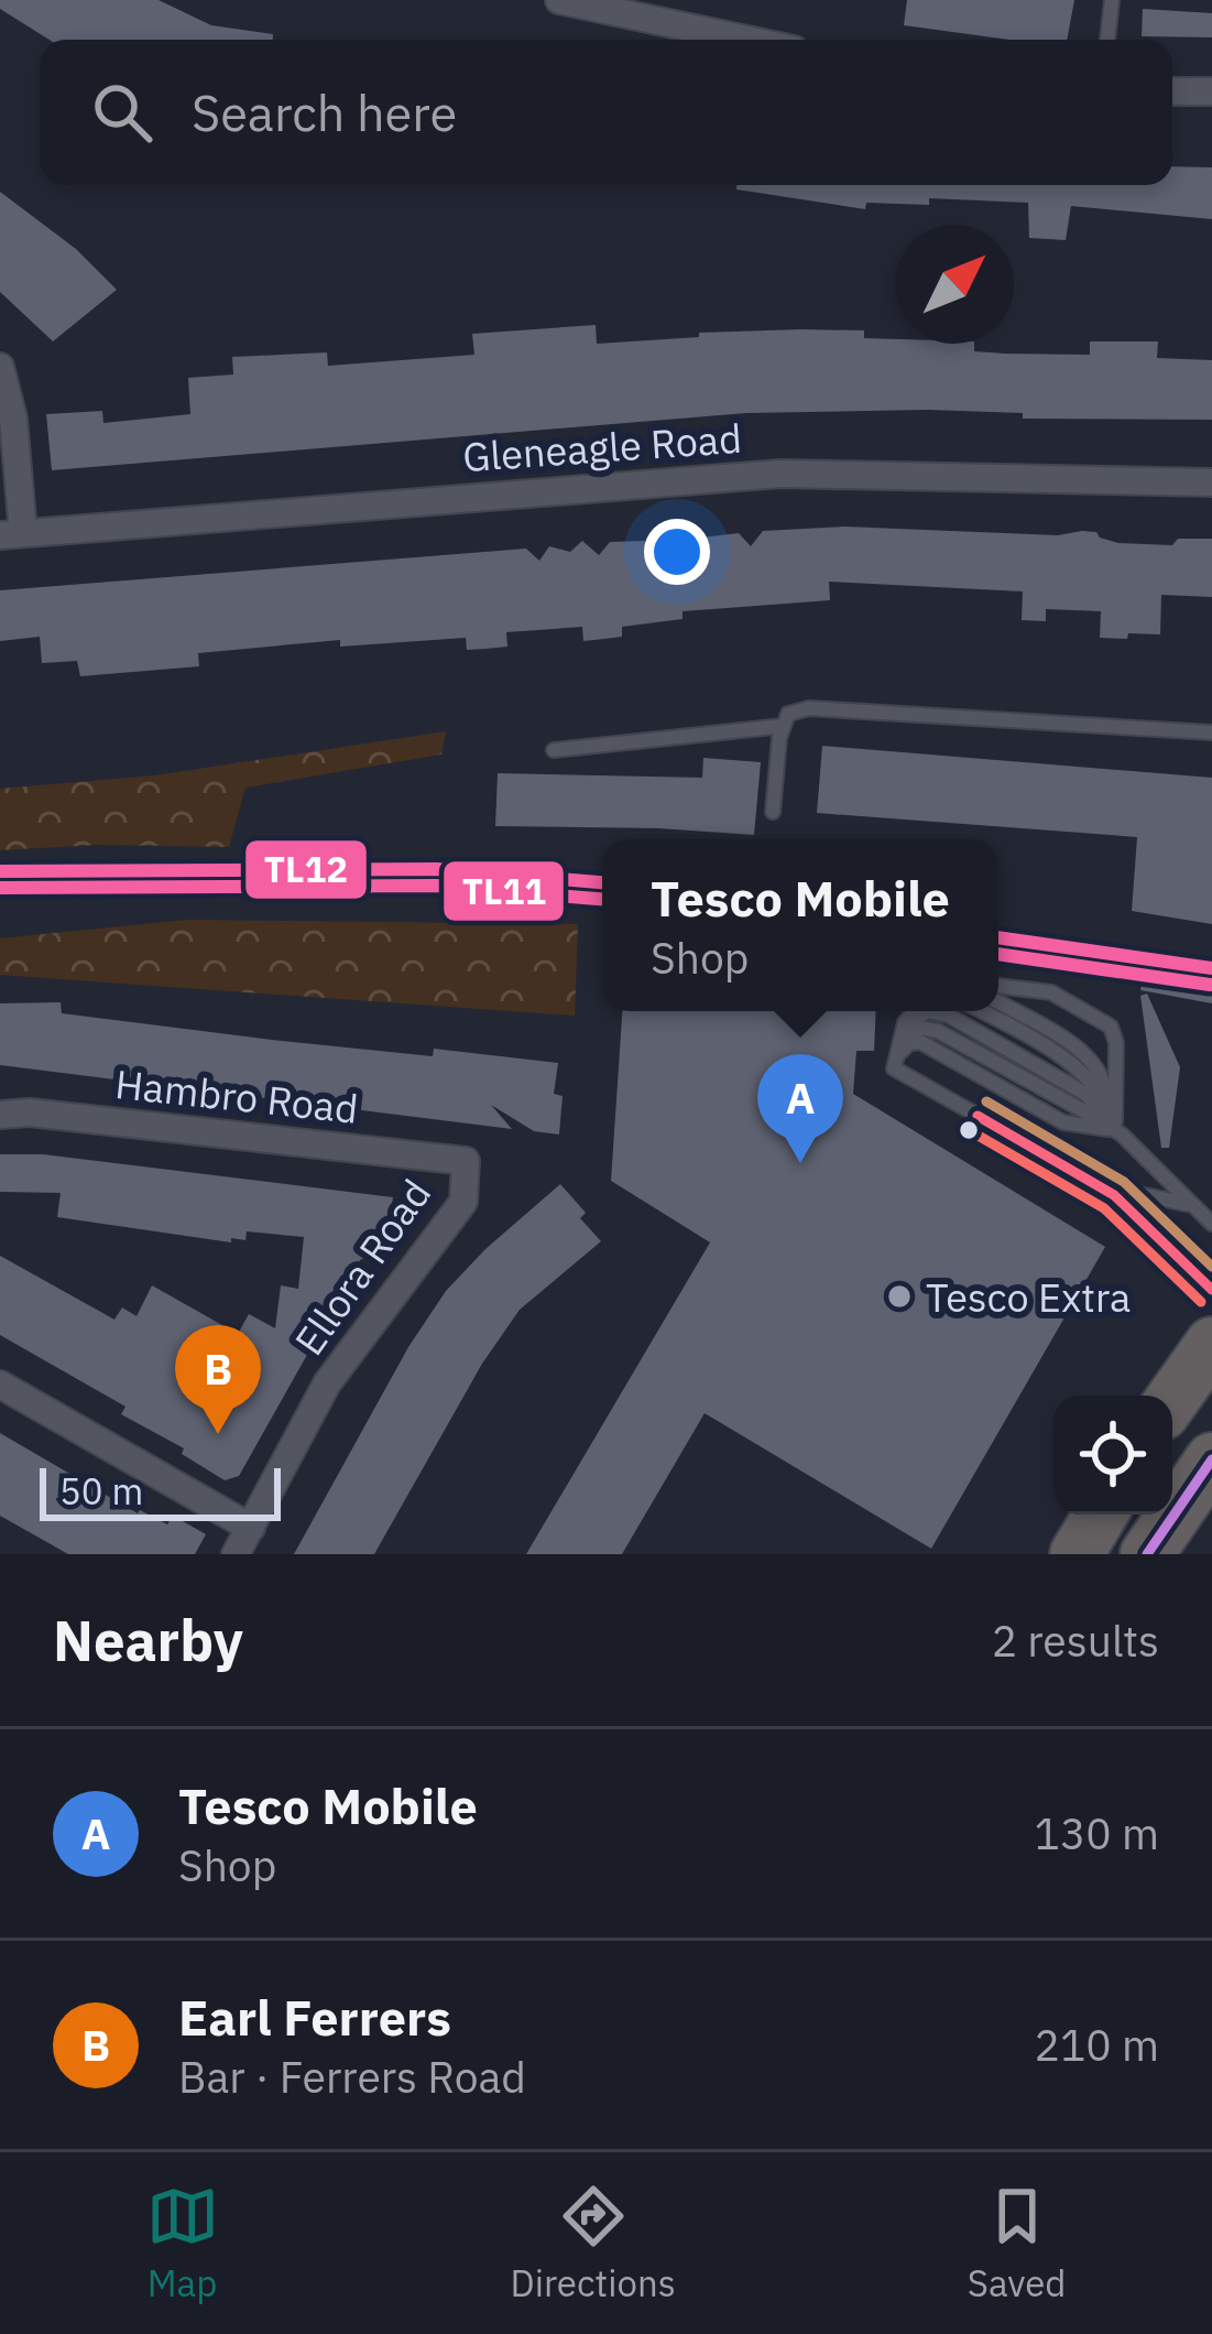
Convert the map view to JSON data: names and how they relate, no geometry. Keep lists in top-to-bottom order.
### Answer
{
  "streets": {
    "street": ["Gleneagle Road", "Hambro Road", "Ellora Road"]
  },
  "crossings": [
    ["Hambro Road", "Ellora Road"]
  ],
  "places": ["Tesco Extra"],
  "lines": ["transit line TL12", "transit line TL11"],
  "scale_bar": "50 m",
  "north": "top right",
  "page": {
    "search": "Search here",
    "popup": ["Tesco Mobile", "Shop"],
    "pins": ["A", "B"],
    "scale": "50 m",
    "heading": ["Nearby", "2 results"],
    "list": [
      {
        "mark": "A",
        "name": "Tesco Mobile",
        "note": "Shop",
        "value": "130 m"
      },
      {
        "mark": "B",
        "name": "Earl Ferrers",
        "note": "Bar · Ferrers Road",
        "value": "210 m"
      }
    ],
    "nav": ["Map", "Directions", "Saved"]
  }
}
